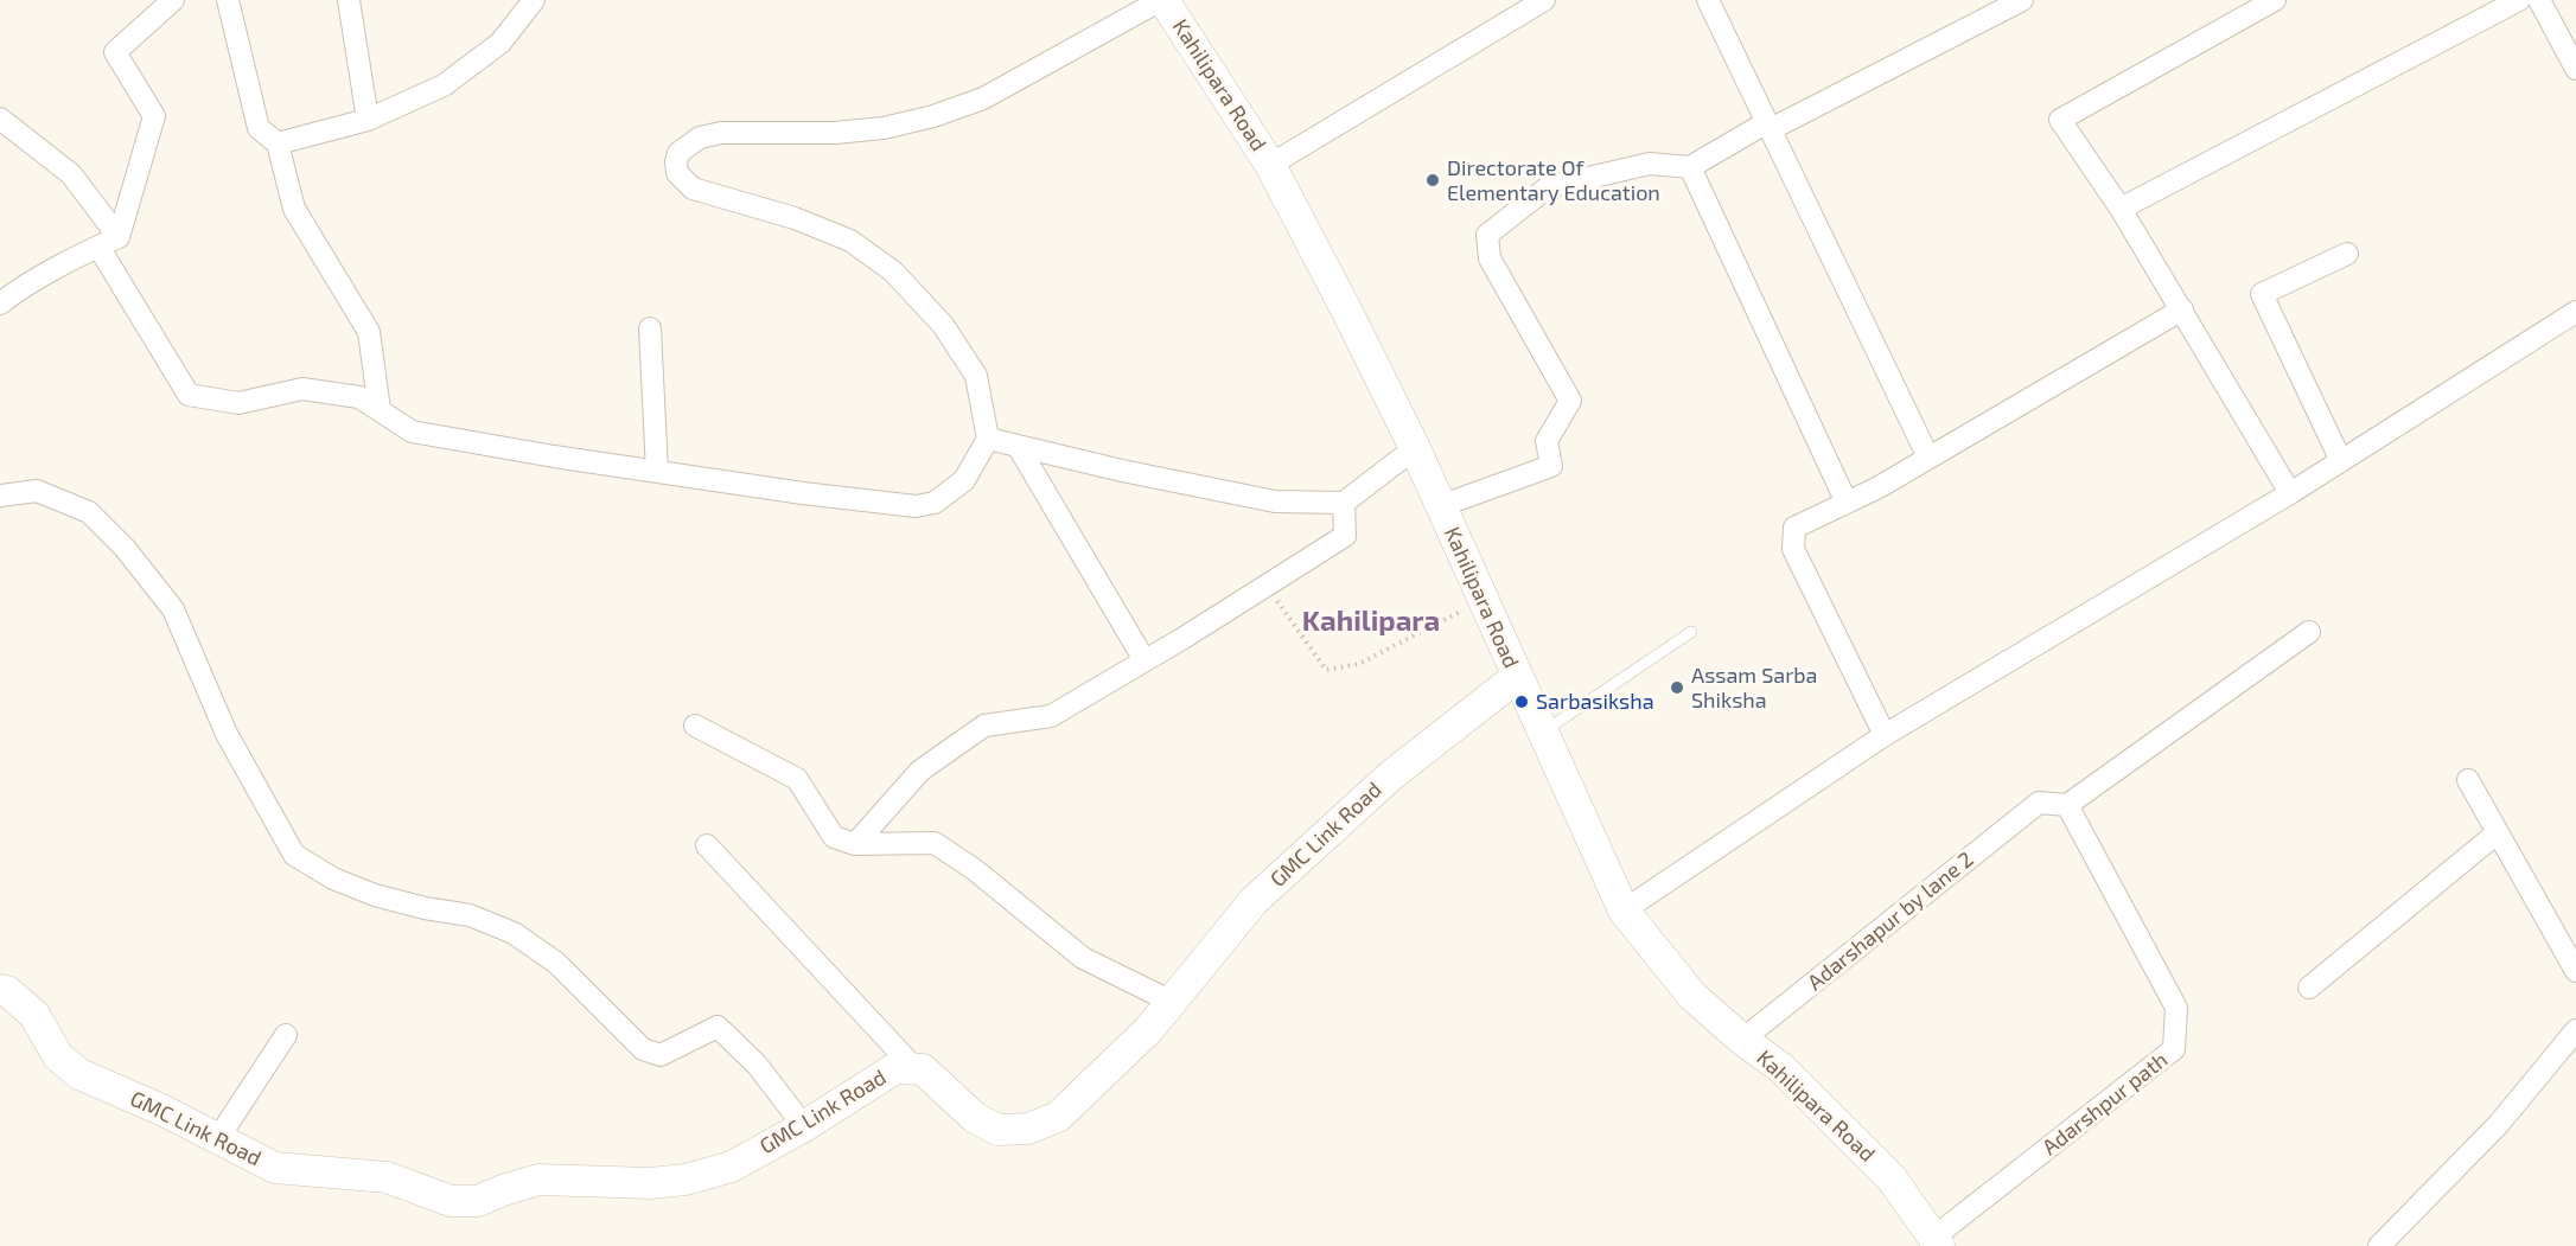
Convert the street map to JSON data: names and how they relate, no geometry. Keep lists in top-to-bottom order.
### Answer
{
  "streets": {
    "street": [
      "Kahilipara Road",
      "GMC Link Road",
      "Adarshapur by lane 2",
      "Adarshpur path"
    ]
  },
  "crossings": [
    ["Kahilipara Road", "GMC Link Road"],
    ["Kahilipara Road", "Adarshapur by lane 2"],
    ["Kahilipara Road", "Adarshpur path"],
    ["Adarshapur by lane 2", "Adarshpur path"]
  ],
  "districts": ["Kahilipara"],
  "places": ["Directorate Of Elementary Education", "Assam Sarba Shiksha", "Sarbasiksha"]
}
